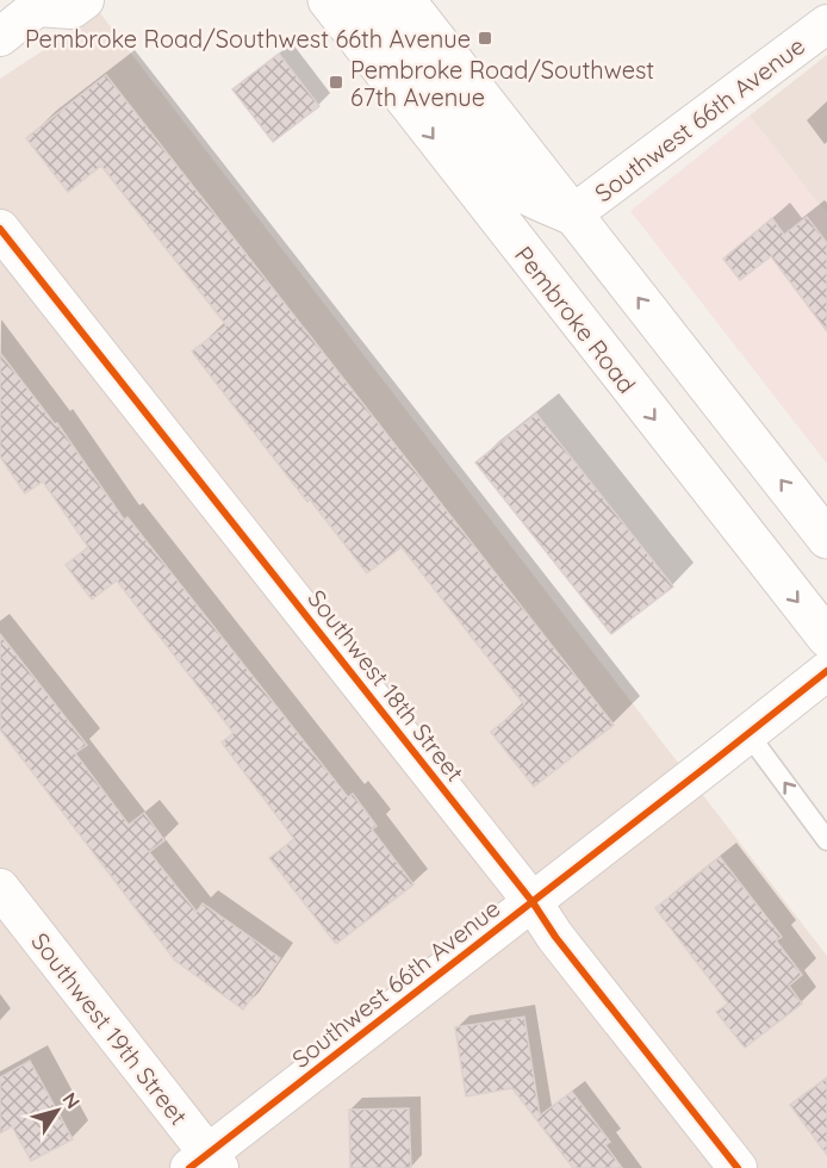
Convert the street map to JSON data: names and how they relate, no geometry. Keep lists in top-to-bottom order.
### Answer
{
  "streets": {
    "main road": ["Pembroke Road"],
    "street": ["Southwest 66th Avenue", "Southwest 18th Street", "Southwest 19th Street"]
  },
  "crossings": [
    ["Southwest 66th Avenue", "Southwest 18th Street"],
    ["Southwest 66th Avenue", "Southwest 19th Street"]
  ],
  "places": {
    "transit": ["Pembroke Road/Southwest 66th Avenue", "Pembroke Road/Southwest 67th Avenue"]
  },
  "north": "top right"
}
